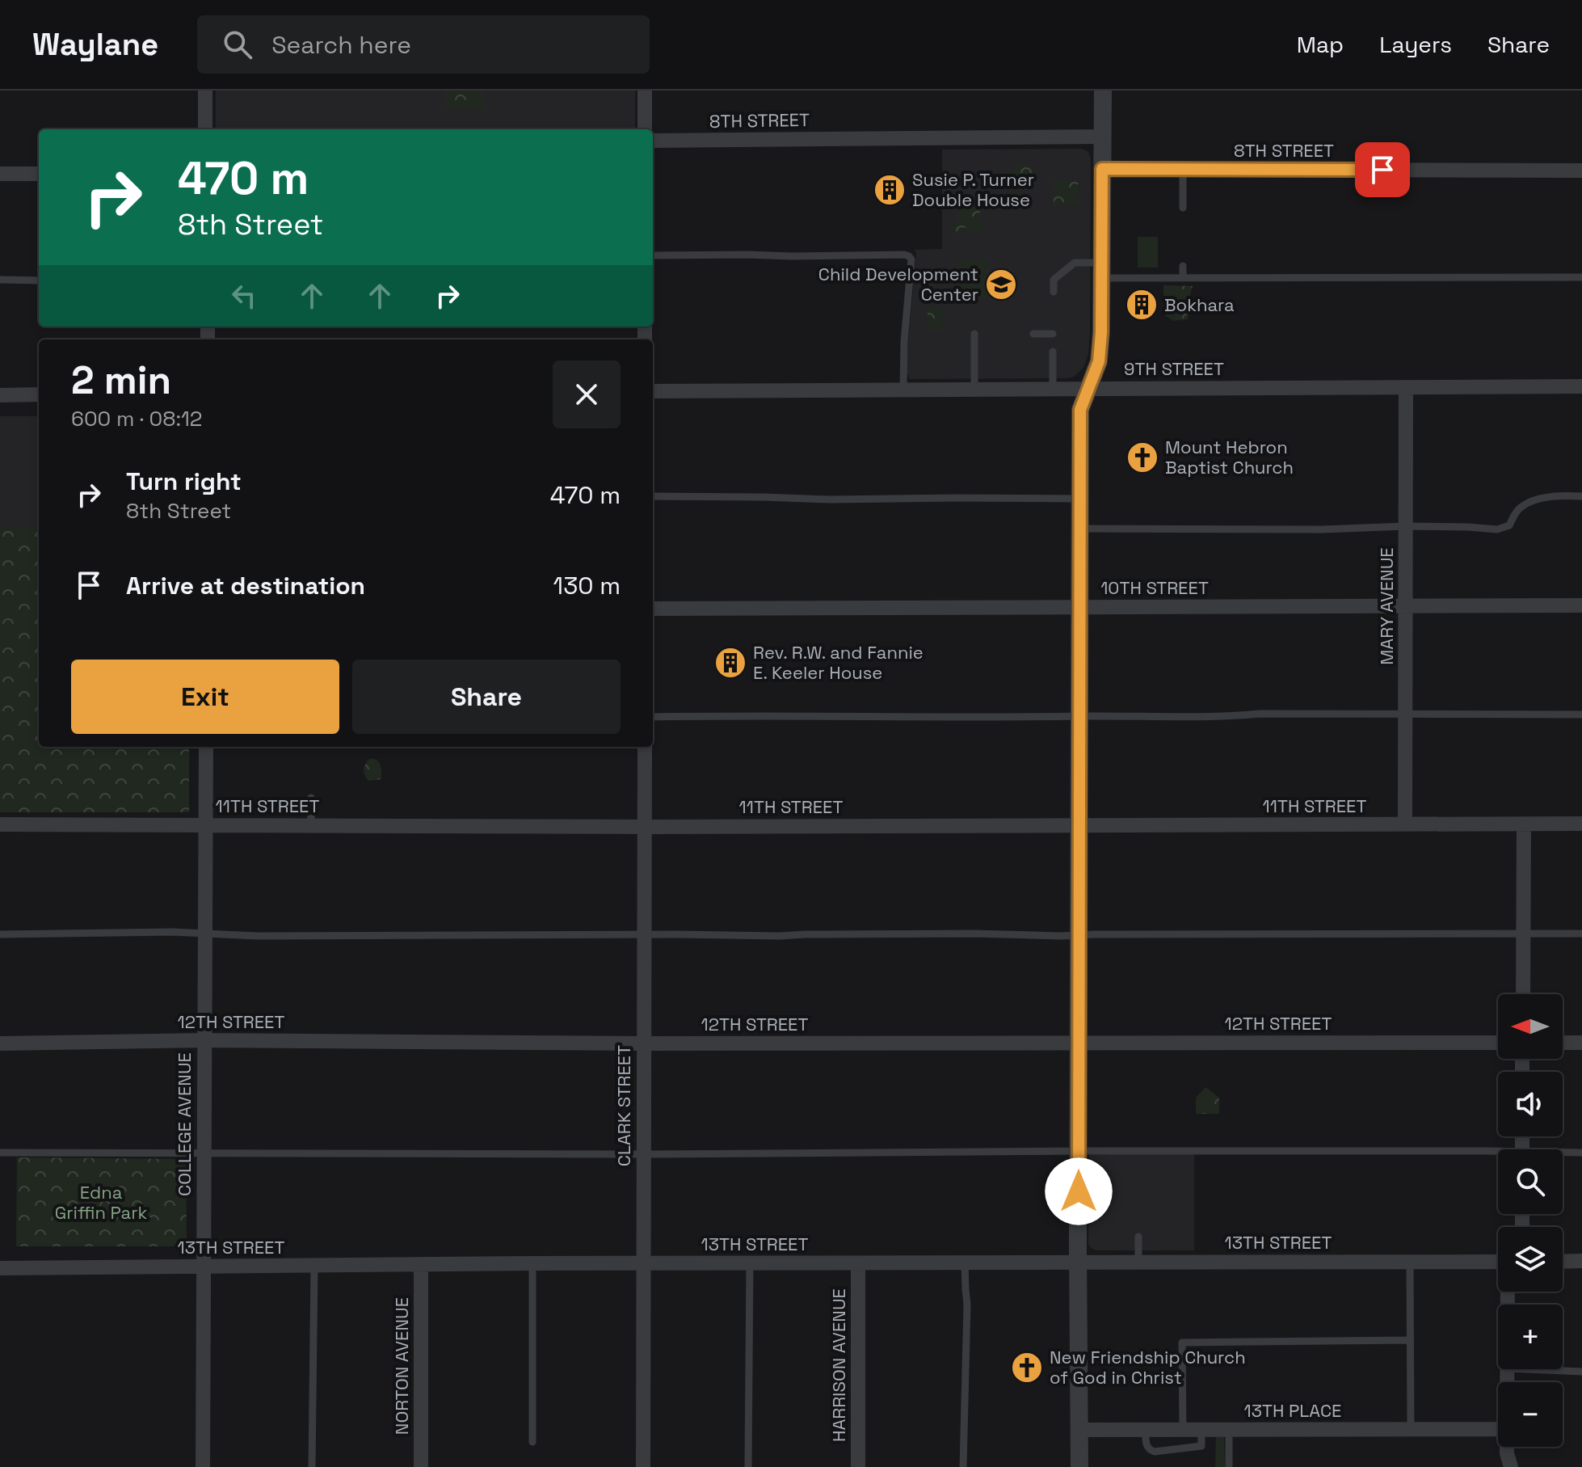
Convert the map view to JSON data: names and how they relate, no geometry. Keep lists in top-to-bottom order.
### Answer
{
  "streets": {
    "street": [
      "8TH STREET",
      "9TH STREET",
      "10TH STREET",
      "MARY AVENUE",
      "11TH STREET",
      "12TH STREET",
      "CLARK STREET",
      "COLLEGE AVENUE",
      "13TH STREET",
      "HARRISON AVENUE",
      "NORTON AVENUE",
      "13TH PLACE"
    ]
  },
  "crossings": [
    ["9TH STREET", "MARY AVENUE"],
    ["10TH STREET", "MARY AVENUE"],
    ["MARY AVENUE", "11TH STREET"],
    ["11TH STREET", "CLARK STREET"],
    ["11TH STREET", "COLLEGE AVENUE"],
    ["12TH STREET", "CLARK STREET"],
    ["12TH STREET", "COLLEGE AVENUE"],
    ["CLARK STREET", "13TH STREET"],
    ["COLLEGE AVENUE", "13TH STREET"],
    ["13TH STREET", "HARRISON AVENUE"],
    ["13TH STREET", "NORTON AVENUE"]
  ],
  "parks": ["Edna Griffin Park"],
  "places": {
    "building": ["Susie P. Turner Double House", "Bokhara", "Rev. R.W. and Fannie E. Keeler House"],
    "school or university": ["Child Development Center"],
    "church": ["Mount Hebron Baptist Church", "New Friendship Church of God in Christ"]
  },
  "north": "left",
  "page": {
    "header": "Waylane",
    "search": "Search here",
    "nav": ["Map", "Layers", "Share"],
    "turn": ["470 m", "8th Street"],
    "heading": ["2 min", "600 m · 08:12"],
    "list": [
      {
        "name": "Turn right",
        "note": "8th Street",
        "value": "470 m"
      },
      {
        "name": "Arrive at destination",
        "value": "130 m"
      }
    ],
    "buttons": ["Exit", "Share"],
    "map_buttons": ["+", "−"]
  }
}
